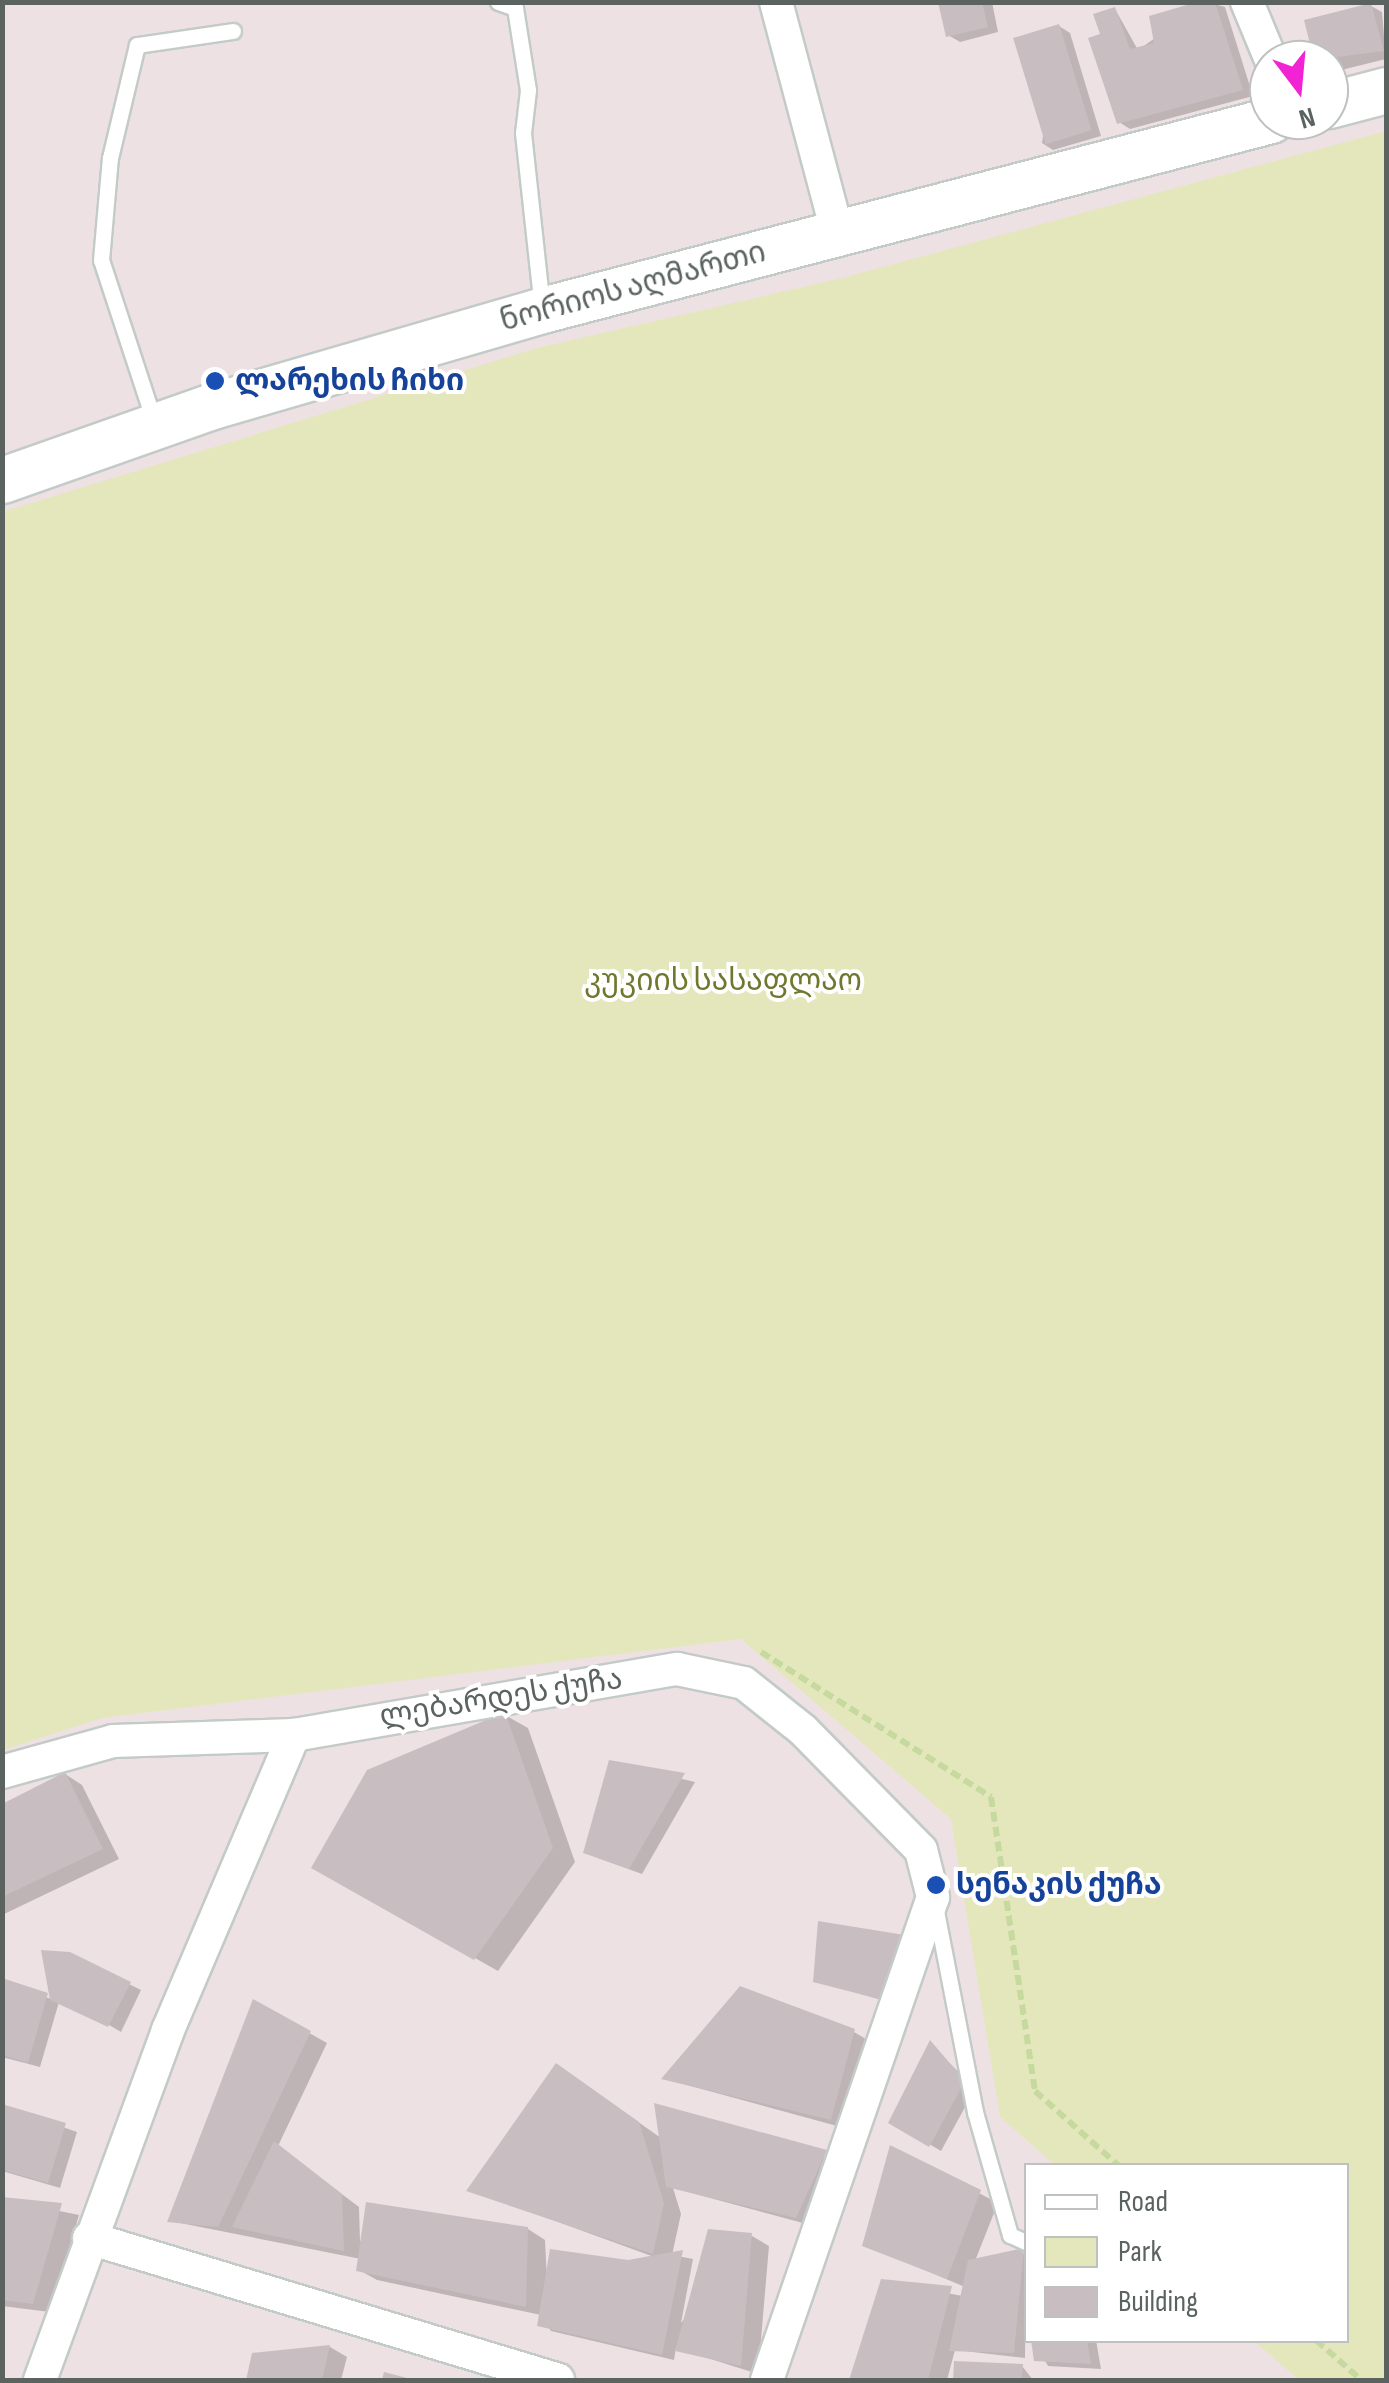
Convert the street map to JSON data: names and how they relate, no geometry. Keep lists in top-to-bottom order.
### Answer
{
  "streets": {
    "street": ["ნორიოს აღმართი", "ლებარდეს ქუჩა"]
  },
  "parks": ["კუკიის სასაფლაო"],
  "places": ["ლარეხის ჩიხი", "სენაკის ქუჩა"],
  "legend": ["Road", "Park", "Building"],
  "north": "bottom"
}
